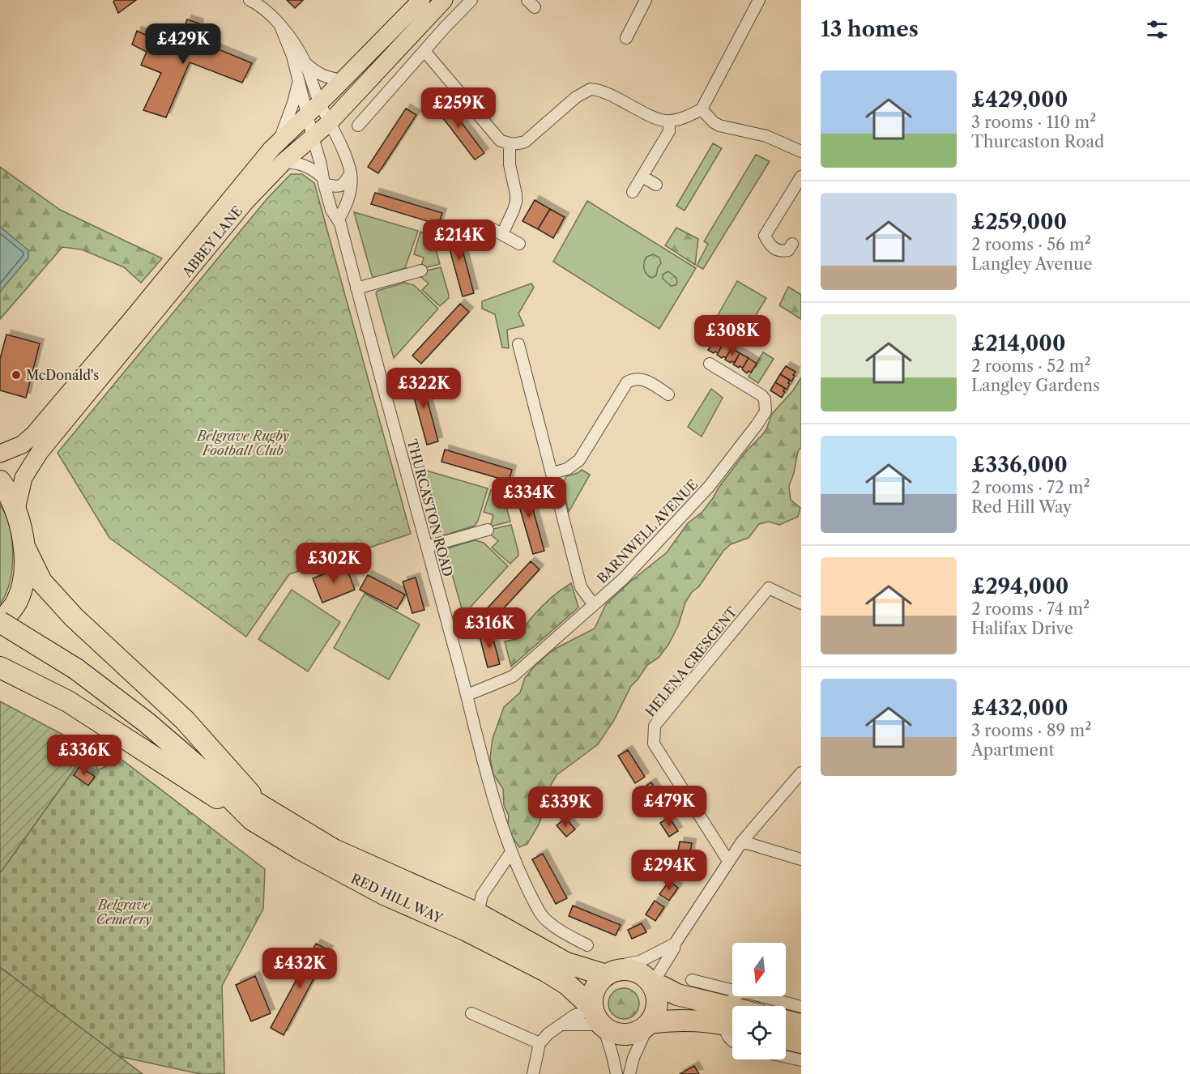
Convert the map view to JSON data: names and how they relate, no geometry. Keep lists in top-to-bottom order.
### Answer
{
  "streets": {
    "highway": ["RED HILL WAY"],
    "main road": ["ABBEY LANE"],
    "street": ["THURCASTON ROAD", "BARNWELL AVENUE", "HELENA CRESCENT"]
  },
  "crossings": [
    ["ABBEY LANE", "THURCASTON ROAD"],
    ["THURCASTON ROAD", "BARNWELL AVENUE"]
  ],
  "parks": ["Belgrave Rugby Football Club", "Belgrave Cemetery"],
  "places": ["McDonald's"],
  "north": "bottom",
  "page": {
    "heading": "13 homes",
    "price": [
      "£429K",
      "£259K",
      "£214K",
      "£308K",
      "£322K",
      "£334K",
      "£302K",
      "£316K",
      "£336K",
      "£479K",
      "£339K",
      "£294K",
      "£432K"
    ],
    "list": [
      {
        "name": "£429,000",
        "note": "3 rooms · 110 m² · Thurcaston Road"
      },
      {
        "name": "£259,000",
        "note": "2 rooms · 56 m² · Langley Avenue"
      },
      {
        "name": "£214,000",
        "note": "2 rooms · 52 m² · Langley Gardens"
      },
      {
        "name": "£336,000",
        "note": "2 rooms · 72 m² · Red Hill Way"
      },
      {
        "name": "£294,000",
        "note": "2 rooms · 74 m² · Halifax Drive"
      },
      {
        "name": "£432,000",
        "note": "3 rooms · 89 m² · Apartment"
      }
    ]
  }
}
